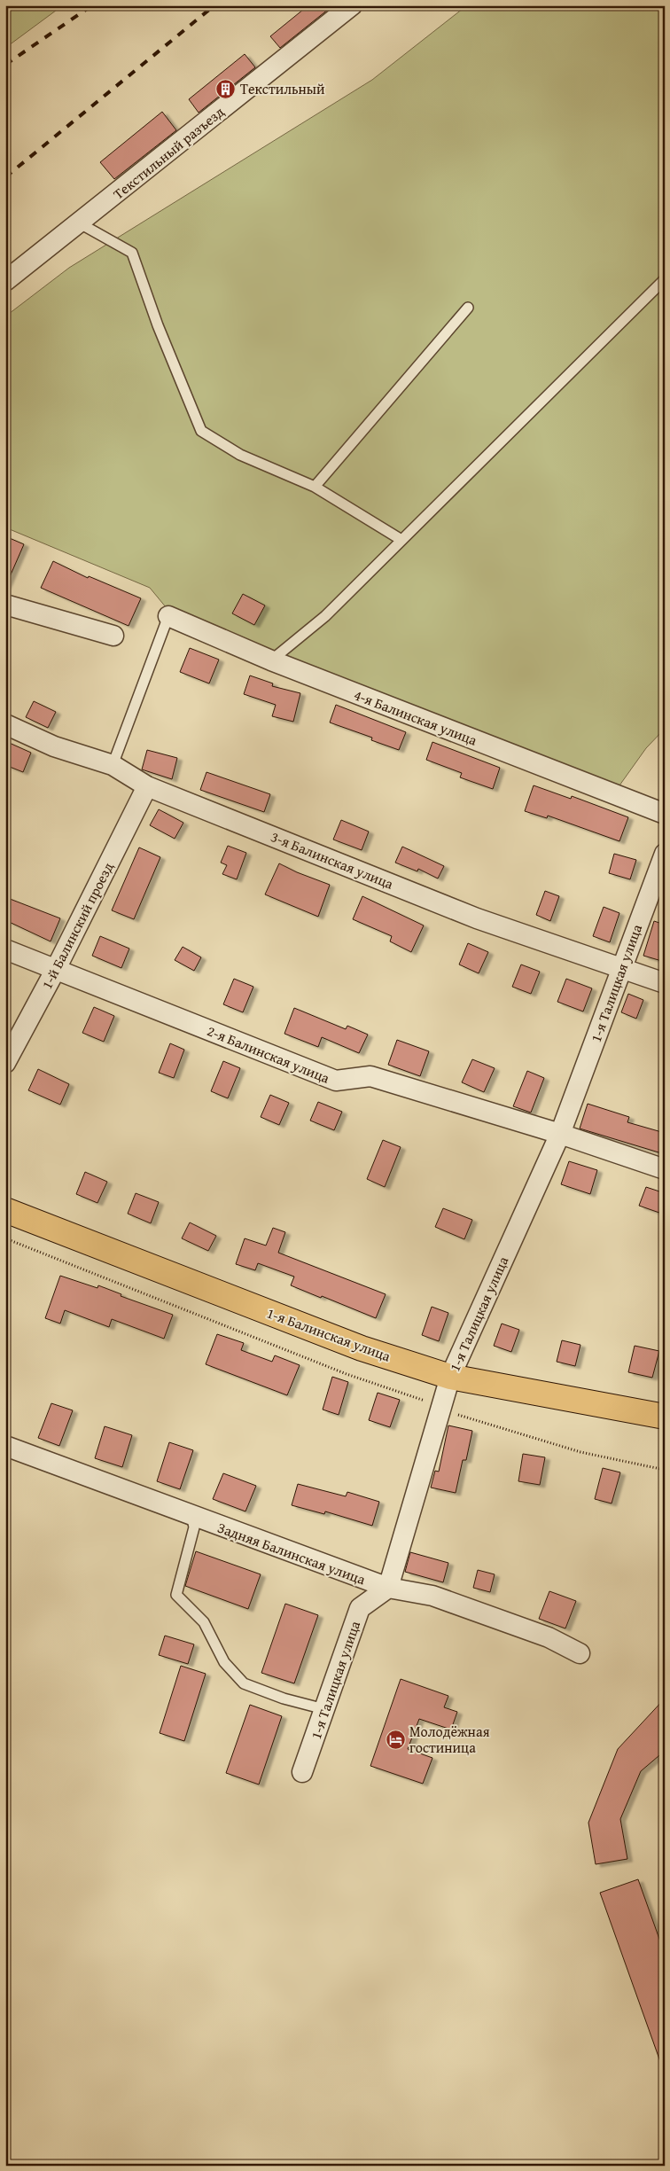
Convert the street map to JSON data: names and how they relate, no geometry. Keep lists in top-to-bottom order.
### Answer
{
  "streets": {
    "main road": ["1-я Балинская улица"],
    "street": [
      "Текстильный разъезд",
      "4-я Балинская улица",
      "3-я Балинская улица",
      "1-й Балинский проезд",
      "1-я Талицкая улица",
      "2-я Балинская улица",
      "Задняя Балинская улица"
    ]
  },
  "crossings": [
    ["3-я Балинская улица", "1-й Балинский проезд"],
    ["3-я Балинская улица", "1-я Талицкая улица"],
    ["1-й Балинский проезд", "2-я Балинская улица"],
    ["1-я Талицкая улица", "2-я Балинская улица"],
    ["1-я Талицкая улица", "1-я Балинская улица"],
    ["1-я Талицкая улица", "Задняя Балинская улица"]
  ],
  "places": {
    "building": ["Текстильный"],
    "hotel": ["Молодёжная гостиница"]
  }
}
